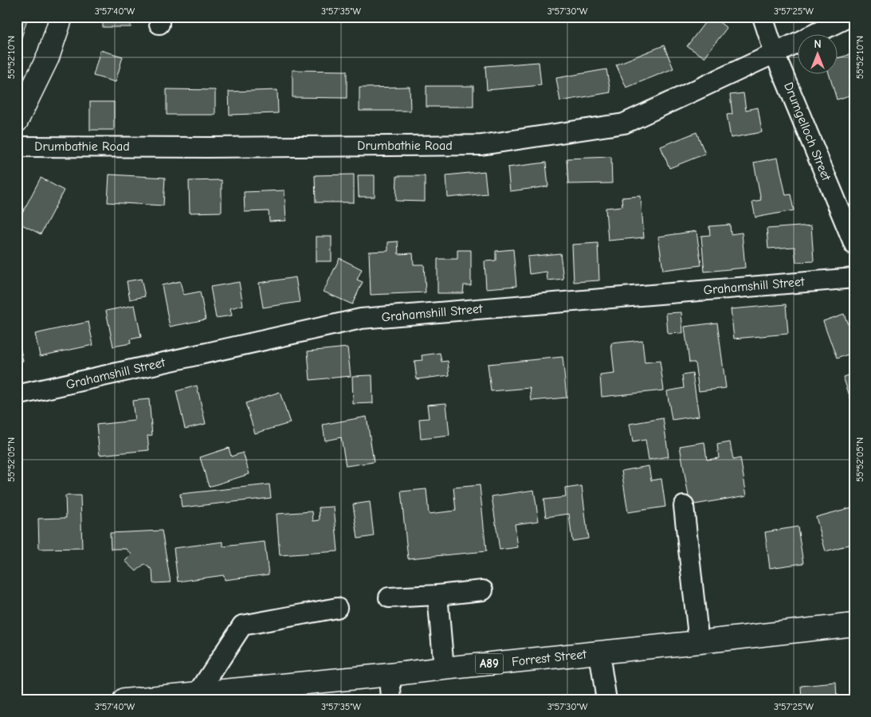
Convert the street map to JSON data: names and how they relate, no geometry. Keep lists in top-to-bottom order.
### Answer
{
  "streets": {
    "main road": ["Forrest Street", "A89"],
    "street": ["Drumgelloch Street", "Drumbathie Road", "Grahamshill Street"]
  },
  "crossings": [
    ["Drumgelloch Street", "Drumbathie Road"]
  ],
  "north": "top",
  "coordinates": [
    "3°57'40\"W",
    "3°57'35\"W",
    "3°57'30\"W",
    "3°57'25\"W",
    "55°52'10\"N",
    "55°52'05\"N"
  ]
}
